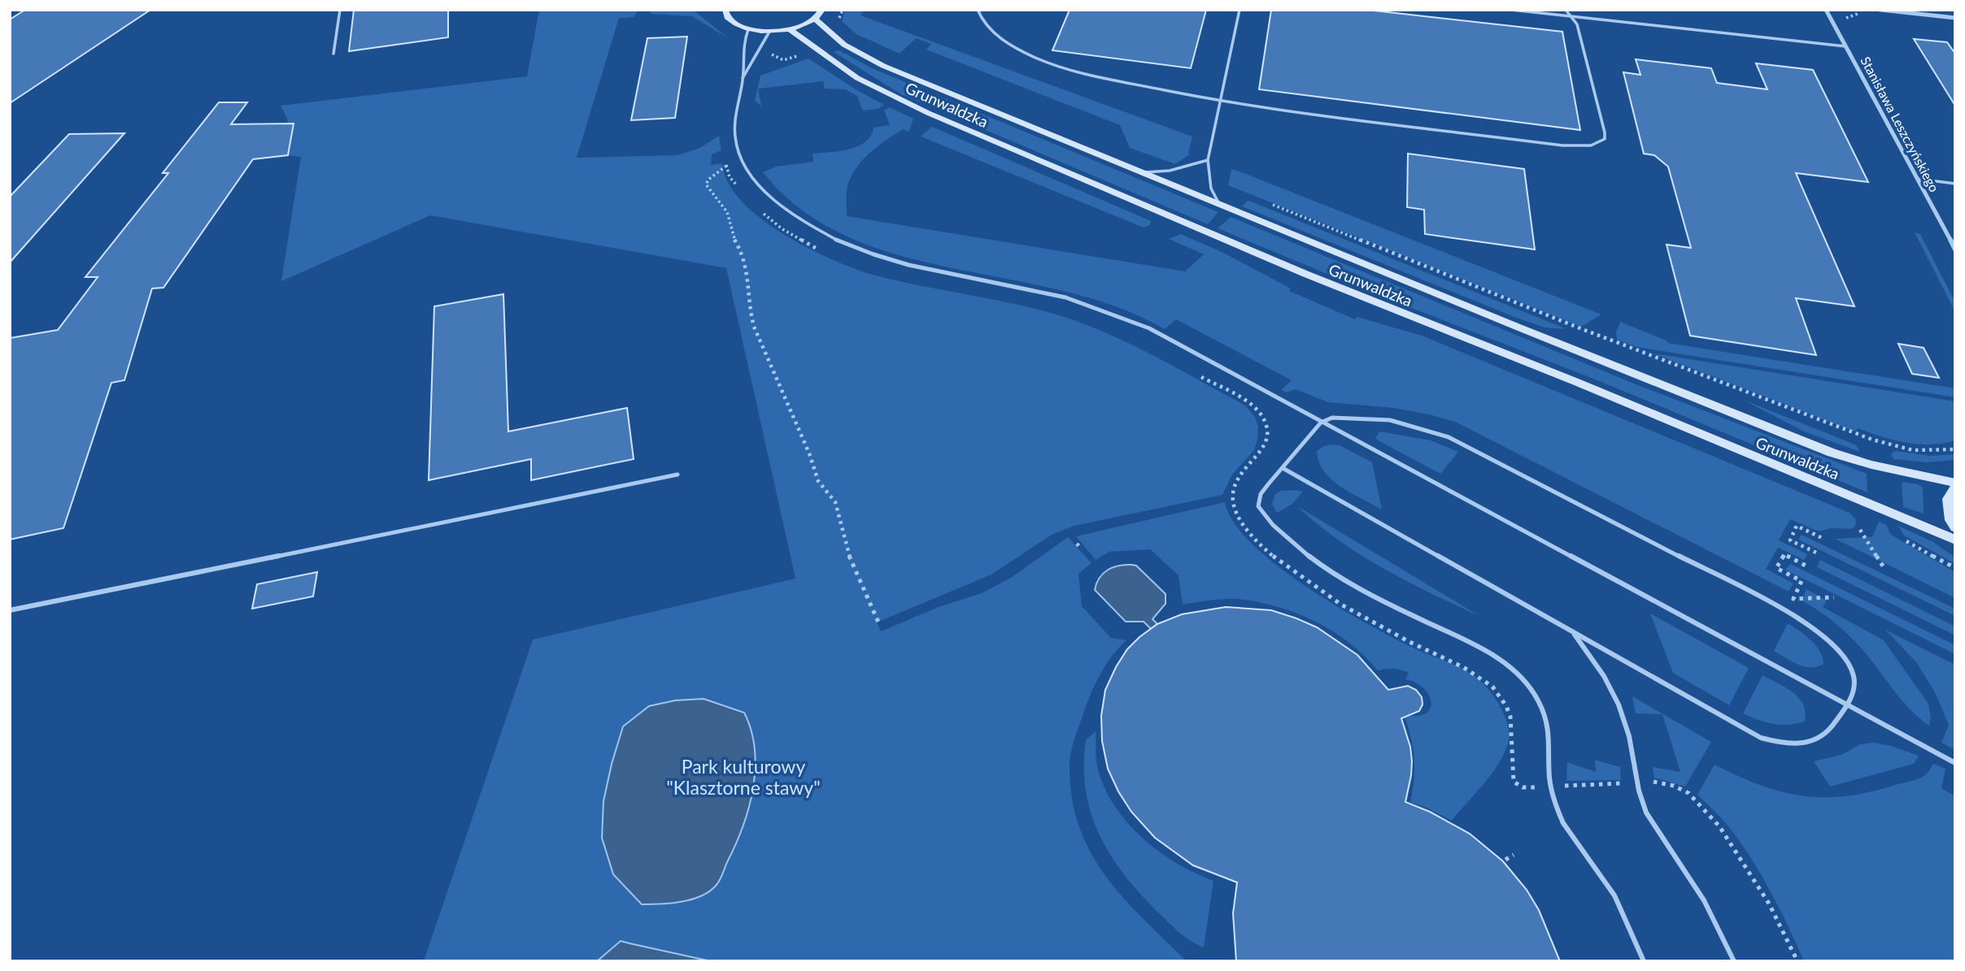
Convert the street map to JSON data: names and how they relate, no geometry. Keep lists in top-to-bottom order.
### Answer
{
  "streets": {
    "street": ["Grunwaldzka", "Stanisława Leszczyńskiego"]
  },
  "parks": ["Park kulturowy \"Klasztorne stawy\""]
}
